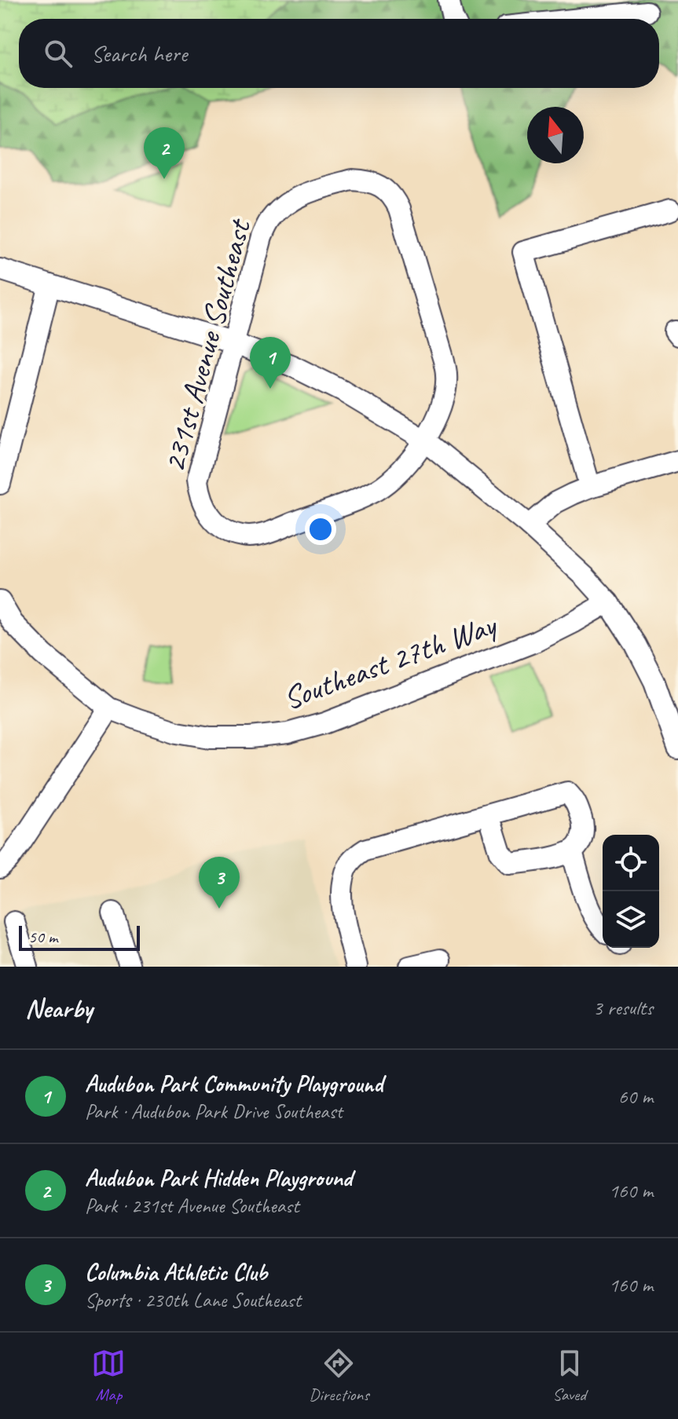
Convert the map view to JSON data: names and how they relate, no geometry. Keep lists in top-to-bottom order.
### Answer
{
  "streets": {
    "street": ["231st Avenue Southeast", "Southeast 27th Way"]
  },
  "scale_bar": "50 m",
  "north": "top",
  "page": {
    "search": "Search here",
    "pins": ["2", "1", "3"],
    "scale": "50 m",
    "heading": ["Nearby", "3 results"],
    "list": [
      {
        "mark": "1",
        "name": "Audubon Park Community Playground",
        "note": "Park · Audubon Park Drive Southeast",
        "value": "60 m"
      },
      {
        "mark": "2",
        "name": "Audubon Park Hidden Playground",
        "note": "Park · 231st Avenue Southeast",
        "value": "160 m"
      },
      {
        "mark": "3",
        "name": "Columbia Athletic Club",
        "note": "Sports · 230th Lane Southeast",
        "value": "160 m"
      }
    ],
    "nav": ["Map", "Directions", "Saved"]
  }
}
